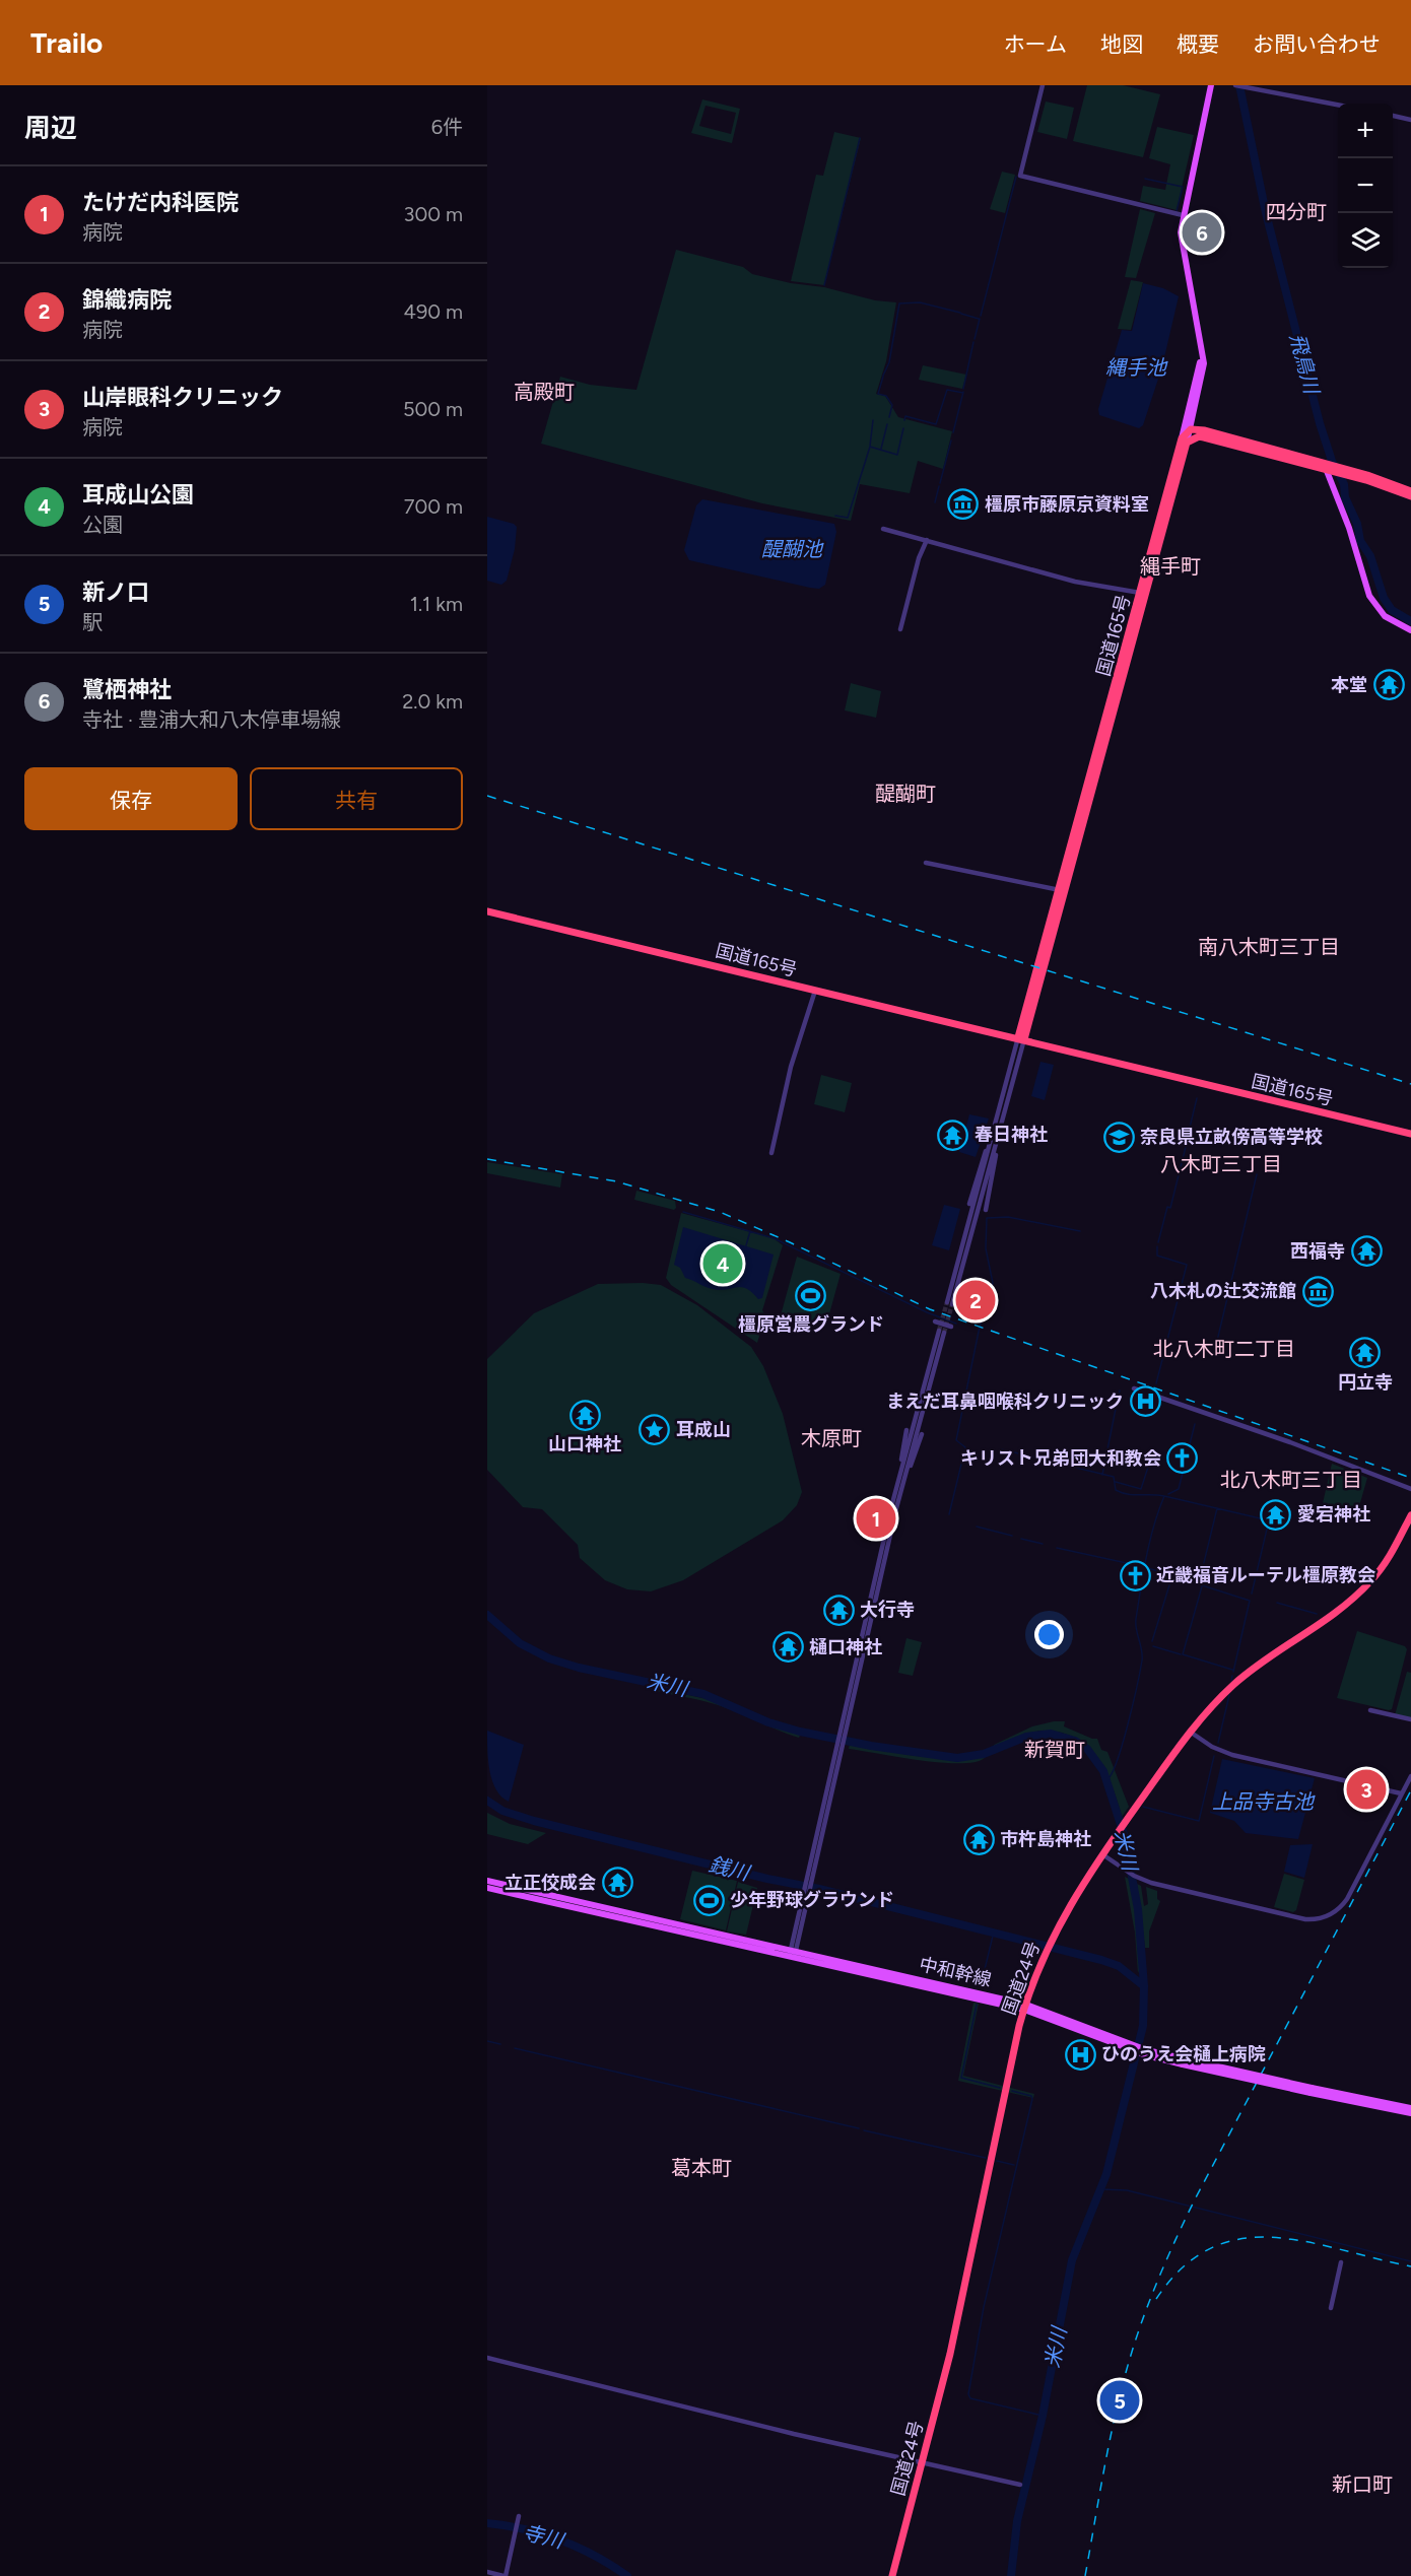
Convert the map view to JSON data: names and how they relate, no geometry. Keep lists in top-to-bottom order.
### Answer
{
  "streets": {
    "highway": ["国道165号", "国道24号"],
    "main road": ["中和幹線"]
  },
  "crossings": [
    ["中和幹線", "国道24号"]
  ],
  "districts": [
    "四分町",
    "高殿町",
    "縄手町",
    "醍醐町",
    "南八木町三丁目",
    "八木町三丁目",
    "北八木町二丁目",
    "木原町",
    "北八木町三丁目",
    "新賀町",
    "葛本町",
    "新口町"
  ],
  "water": [
    "飛鳥川",
    "縄手池",
    "醍醐池",
    "米川",
    "上品寺古池",
    "銭川",
    "寺川"
  ],
  "places": {
    "museum": ["橿原市藤原京資料室", "八木札の辻交流館"],
    "temple": [
      "本堂",
      "春日神社",
      "西福寺",
      "円立寺",
      "山口神社",
      "愛宕神社",
      "大行寺",
      "樋口神社",
      "市杵島神社",
      "立正佼成会"
    ],
    "school or university": ["奈良県立畝傍高等学校"],
    "sports": ["橿原営農グランド", "少年野球グラウンド"],
    "hospital": ["まえだ耳鼻咽喉科クリニック", "ひのうえ会樋上病院"],
    "place": ["耳成山"],
    "church": ["キリスト兄弟団大和教会", "近畿福音ルーテル橿原教会"]
  },
  "page": {
    "header": "Trailo",
    "nav": [
      "ホーム",
      "地図",
      "概要",
      "お問い合わせ"
    ],
    "heading": ["周辺", "6件"],
    "map_buttons": ["+", "−"],
    "list": [
      {
        "mark": "1",
        "name": "たけだ内科医院",
        "note": "病院",
        "value": "300 m"
      },
      {
        "mark": "2",
        "name": "錦織病院",
        "note": "病院",
        "value": "490 m"
      },
      {
        "mark": "3",
        "name": "山岸眼科クリニック",
        "note": "病院",
        "value": "500 m"
      },
      {
        "mark": "4",
        "name": "耳成山公園",
        "note": "公園",
        "value": "700 m"
      },
      {
        "mark": "5",
        "name": "新ノ口",
        "note": "駅",
        "value": "1.1 km"
      },
      {
        "mark": "6",
        "name": "鷺栖神社",
        "note": "寺社 · 豊浦大和八木停車場線",
        "value": "2.0 km"
      }
    ],
    "pins": [
      "6",
      "4",
      "2",
      "1",
      "3",
      "5"
    ],
    "buttons": ["保存", "共有"]
  }
}
